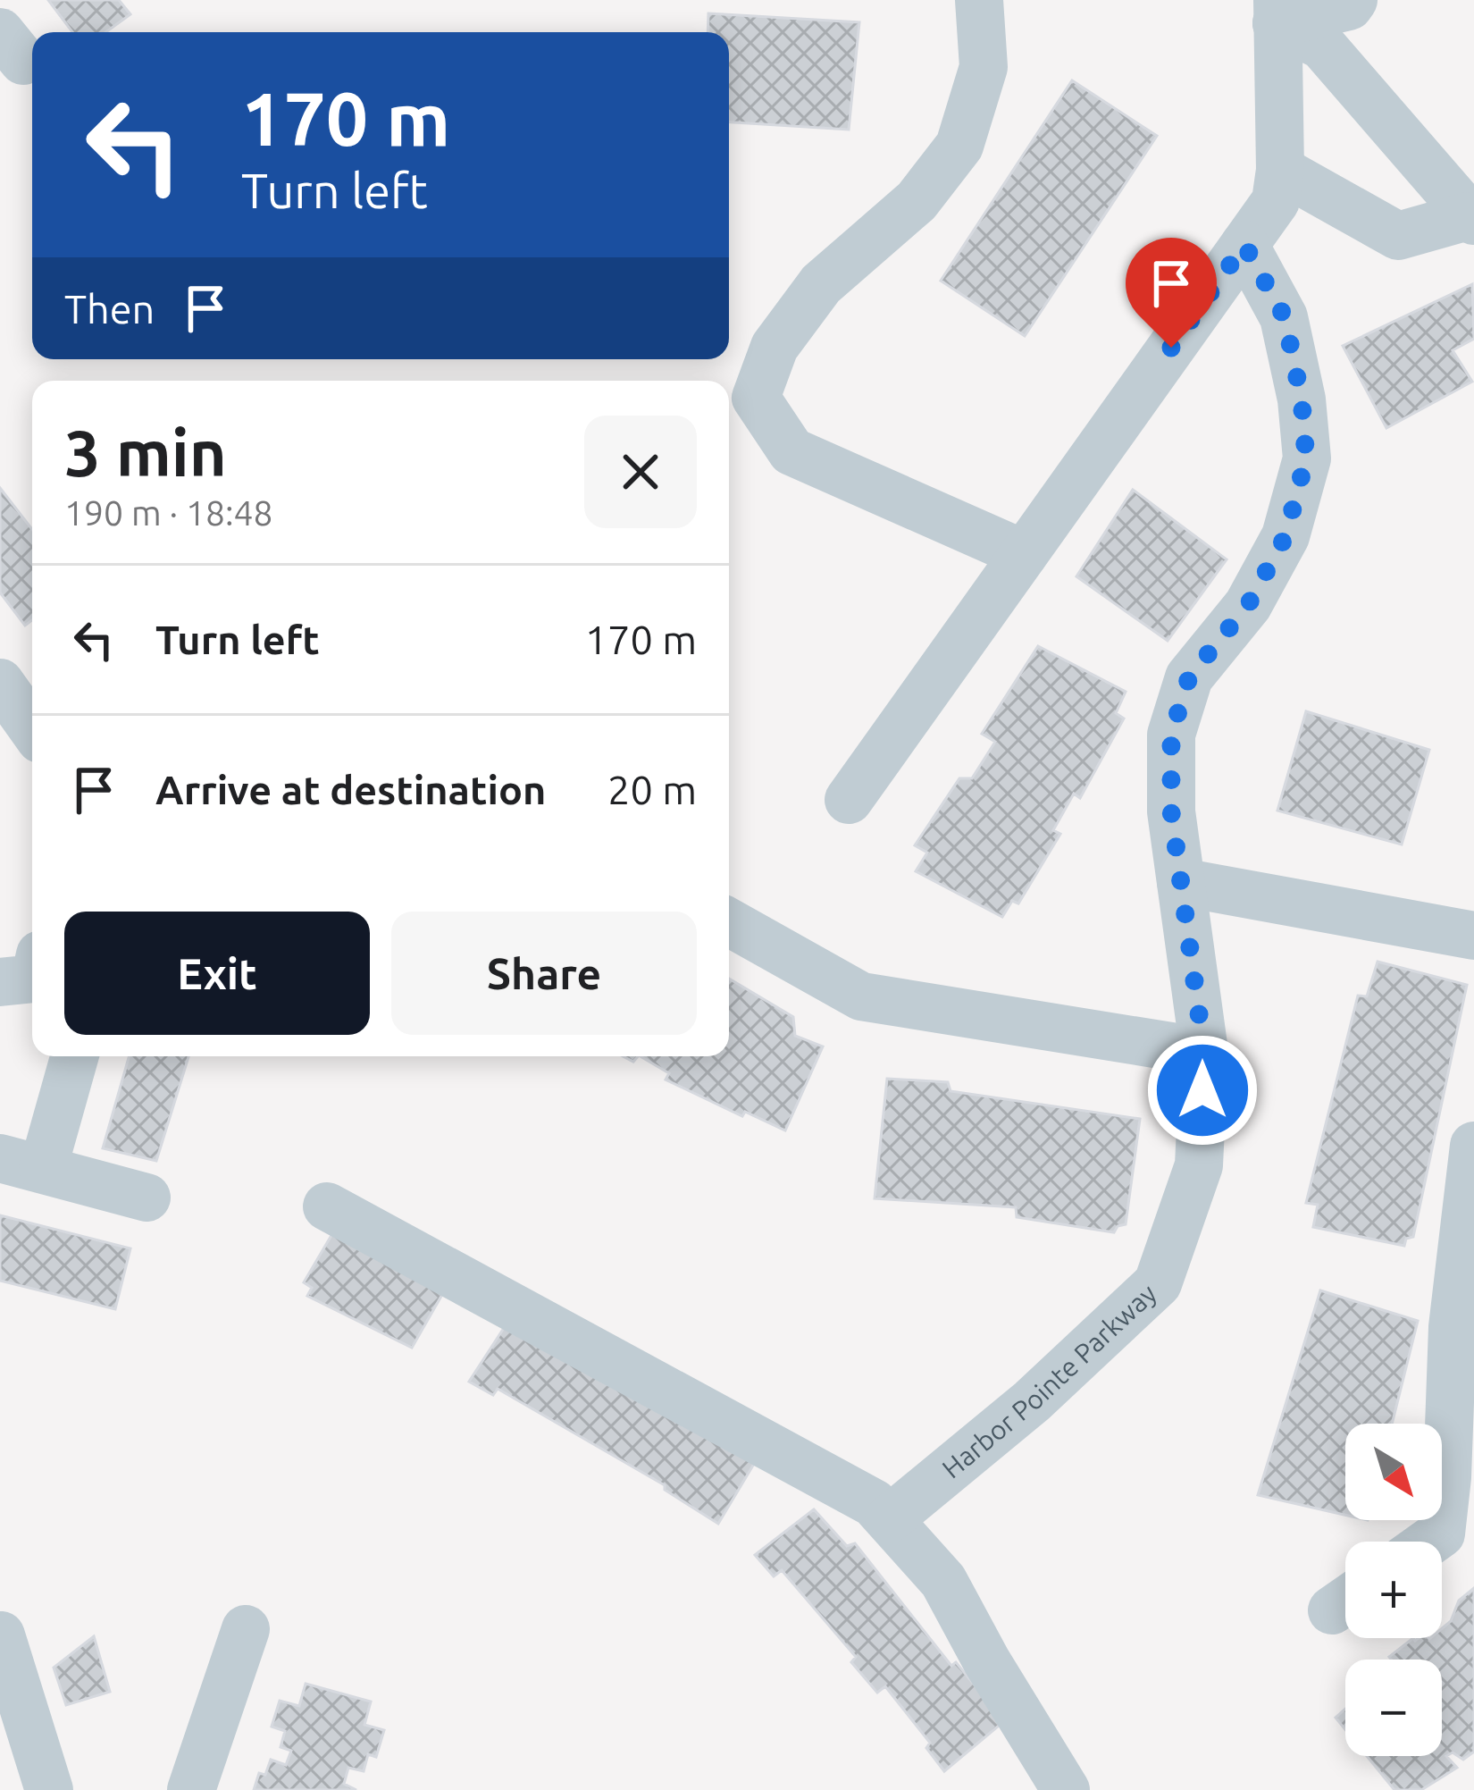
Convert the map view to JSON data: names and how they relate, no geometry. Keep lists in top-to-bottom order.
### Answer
{
  "streets": {
    "street": ["Harbor Pointe Parkway"]
  },
  "north": "bottom right",
  "page": {
    "turn": ["170 m", "Turn left"],
    "then": "Then",
    "heading": ["3 min", "190 m · 18:48"],
    "list": [
      {
        "name": "Turn left",
        "value": "170 m"
      },
      {
        "name": "Arrive at destination",
        "value": "20 m"
      }
    ],
    "buttons": ["Exit", "Share"],
    "map_buttons": ["+", "−"]
  }
}
